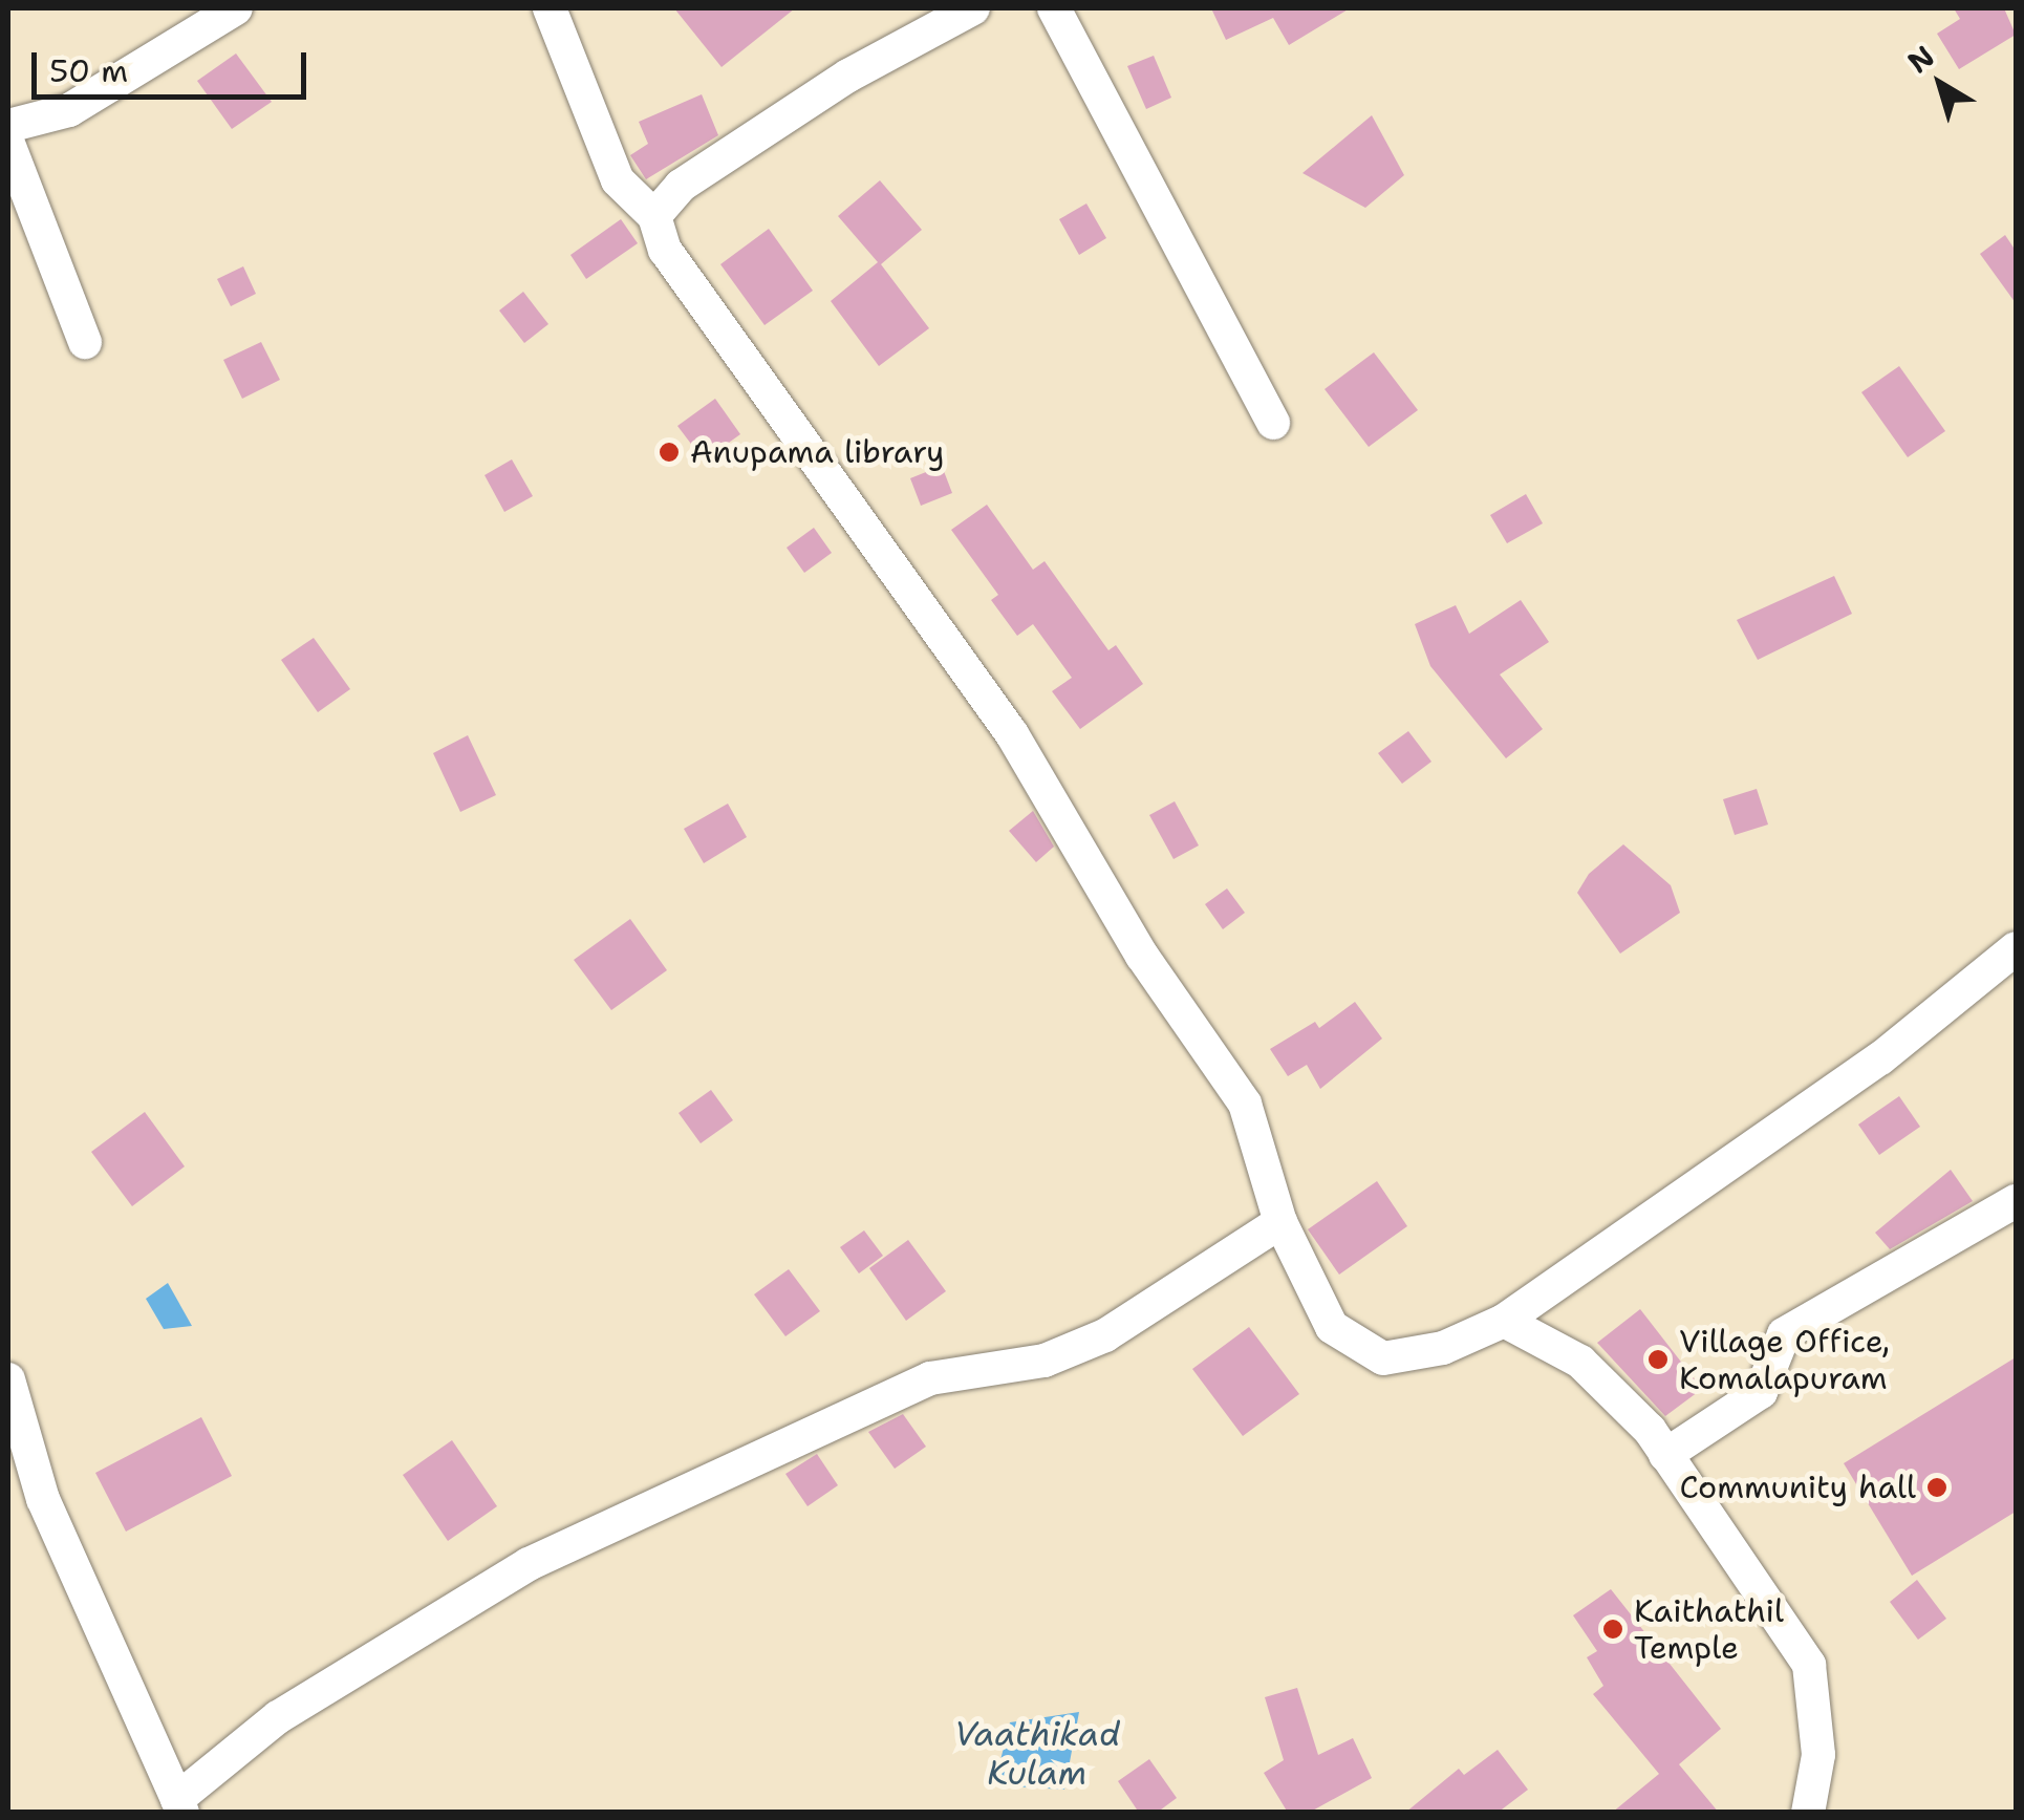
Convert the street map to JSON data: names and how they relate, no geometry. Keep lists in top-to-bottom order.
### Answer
{
  "water": ["Vaathikad Kulam"],
  "places": [
    "Anupama library",
    "Village Office, Komalapuram",
    "Community hall",
    "Kaithathil Temple"
  ],
  "scale_bar": "50 m",
  "north": "top left"
}
